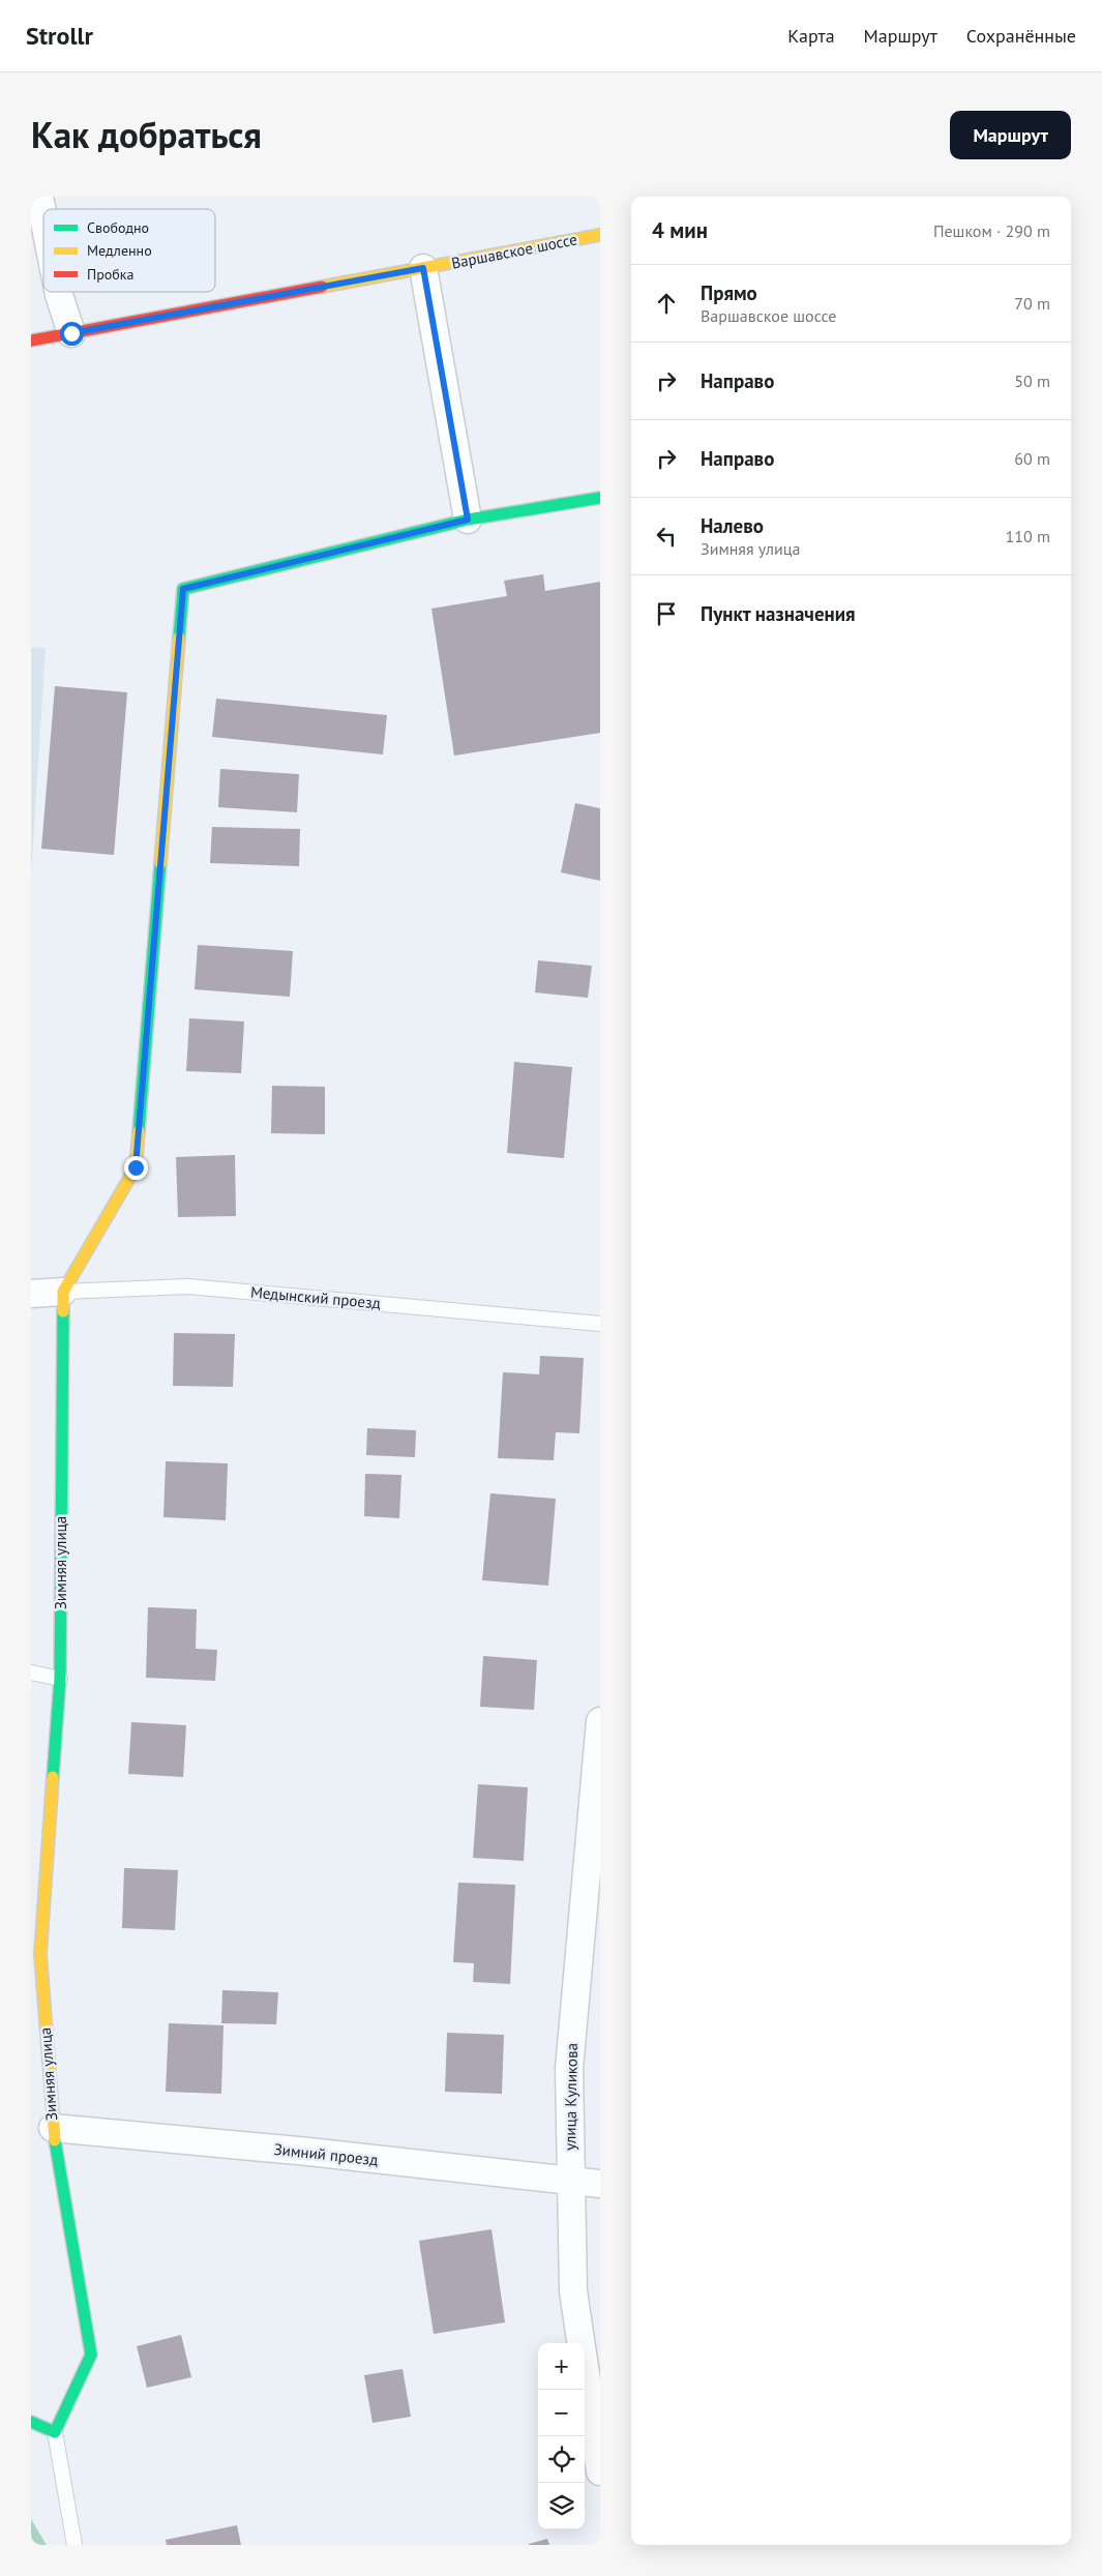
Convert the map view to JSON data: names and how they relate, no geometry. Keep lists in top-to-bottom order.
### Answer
{
  "streets": {
    "street": [
      "Варшавское шоссе",
      "Медынский проезд",
      "Зимняя улица",
      "улица Куликова",
      "Зимний проезд"
    ]
  },
  "crossings": [
    ["Медынский проезд", "Зимняя улица"],
    ["Зимняя улица", "Зимний проезд"],
    ["улица Куликова", "Зимний проезд"]
  ],
  "legend": ["Свободно", "Медленно", "Пробка"],
  "page": {
    "header": "Strollr",
    "nav": ["Карта", "Маршрут", "Сохранённые"],
    "title": "Как добраться",
    "buttons": "Маршрут",
    "heading": ["4 мин", "Пешком · 290 m"],
    "list": [
      ["Прямо", "Варшавское шоссе", "70 m"],
      ["Направо", "50 m"],
      ["Направо", "60 m"],
      ["Налево", "Зимняя улица", "110 m"],
      "Пункт назначения"
    ],
    "map_buttons": ["+", "−"]
  }
}
